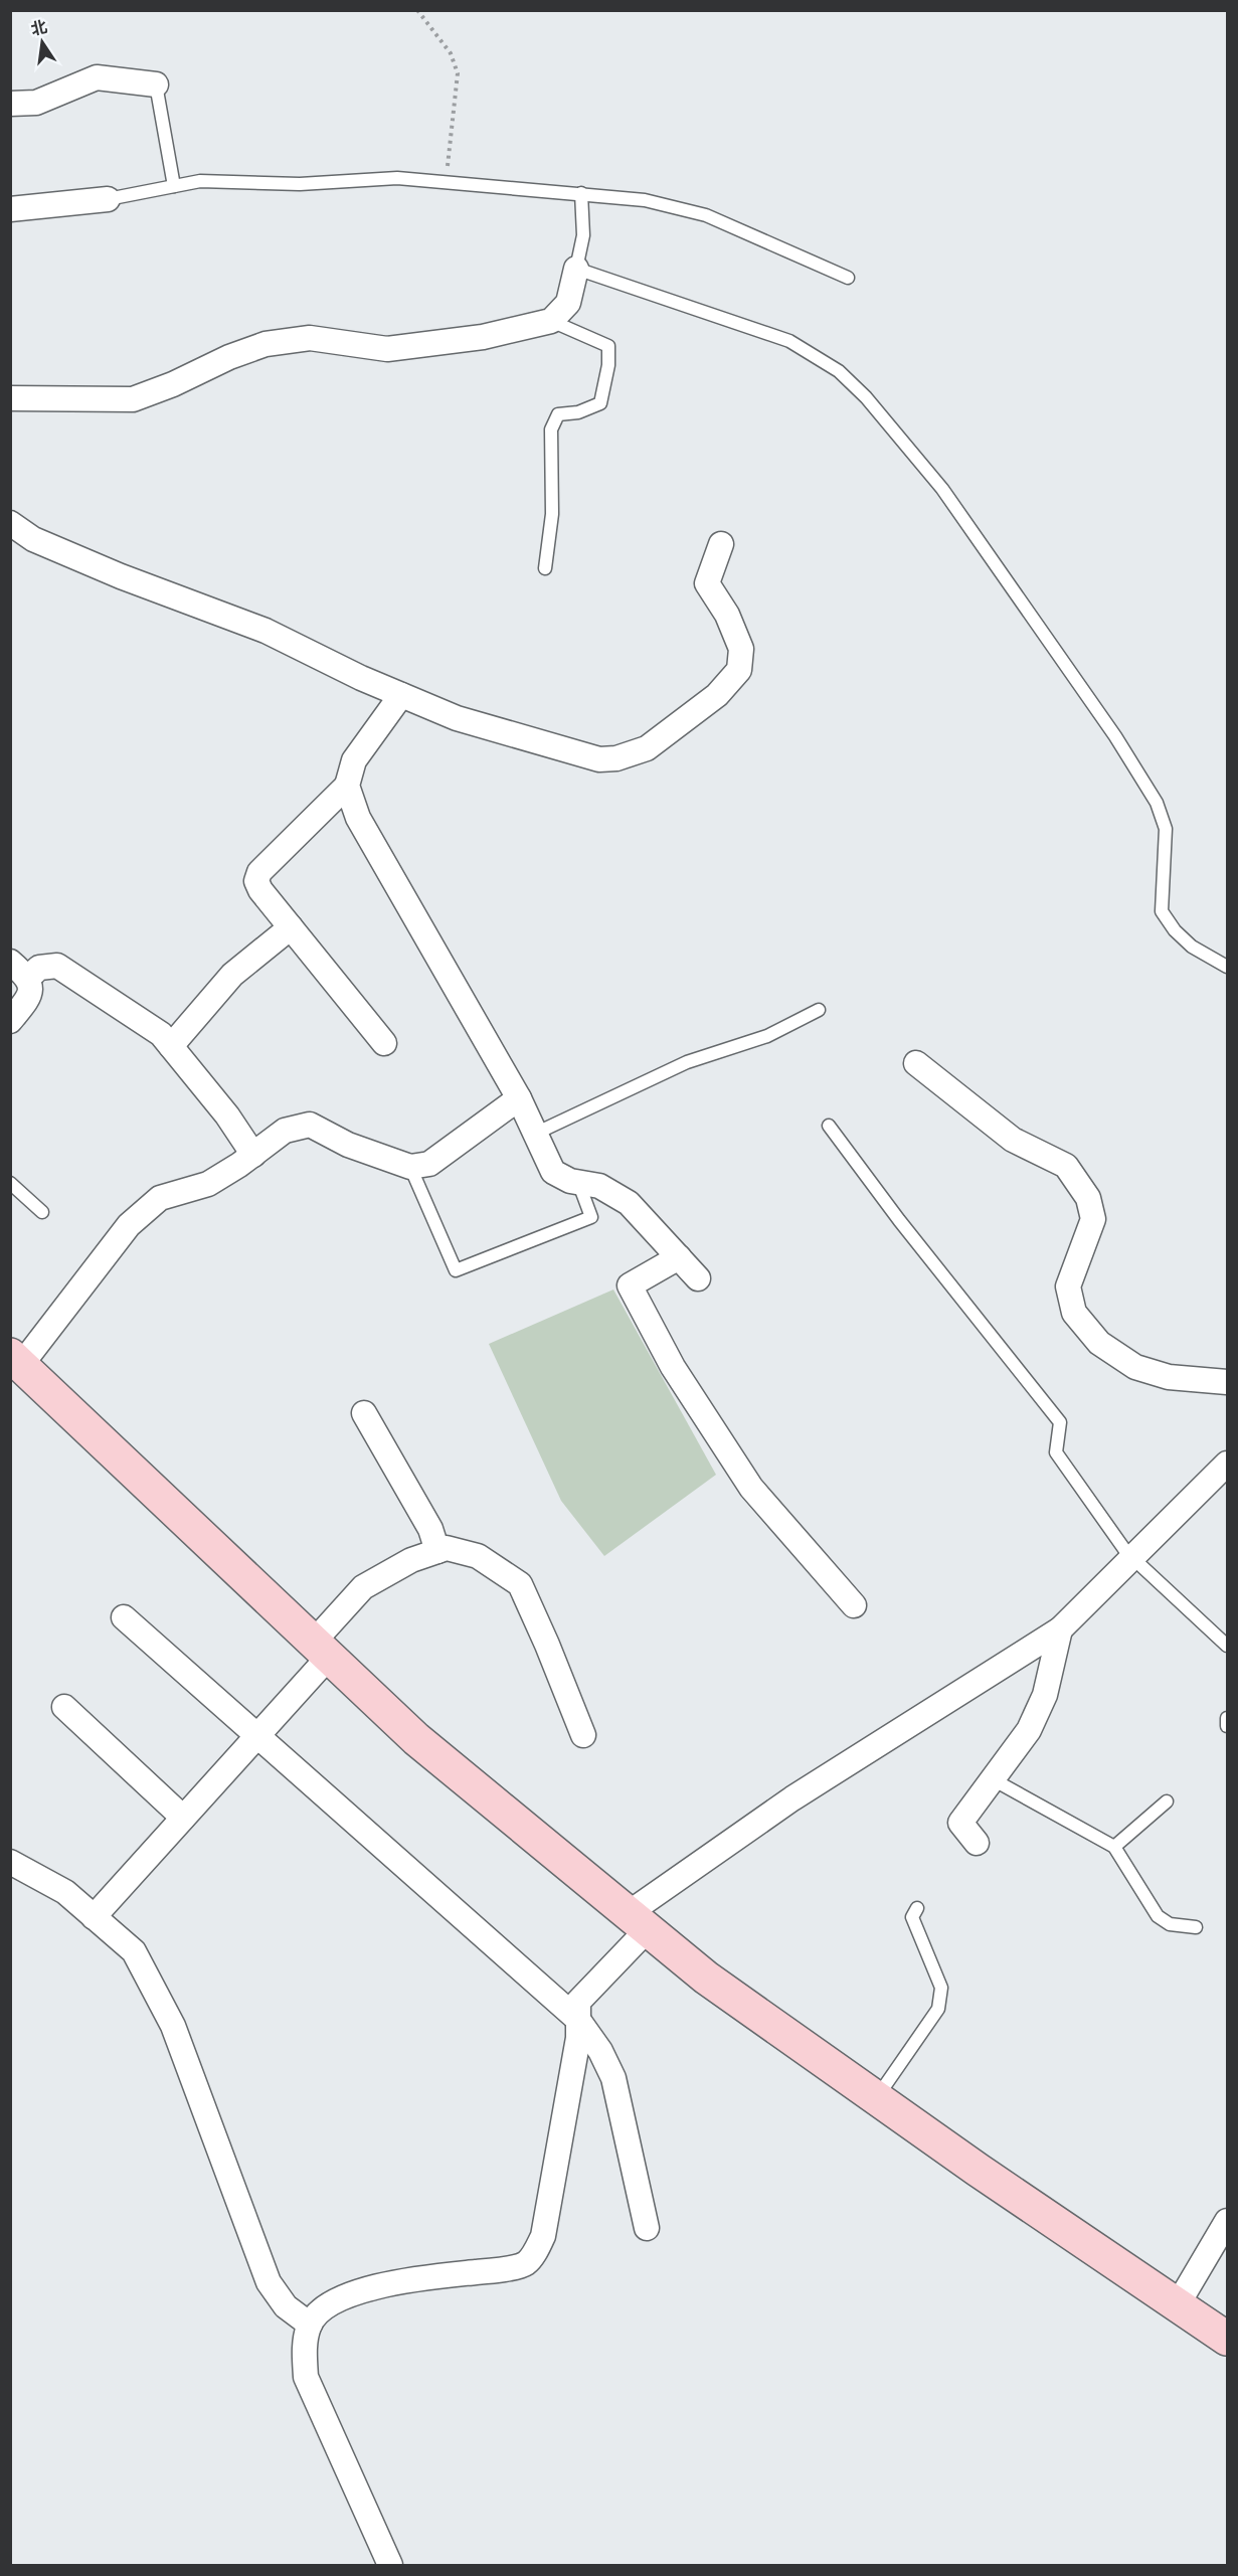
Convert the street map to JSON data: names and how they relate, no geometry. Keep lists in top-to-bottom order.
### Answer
{
  "north": "top"
}
